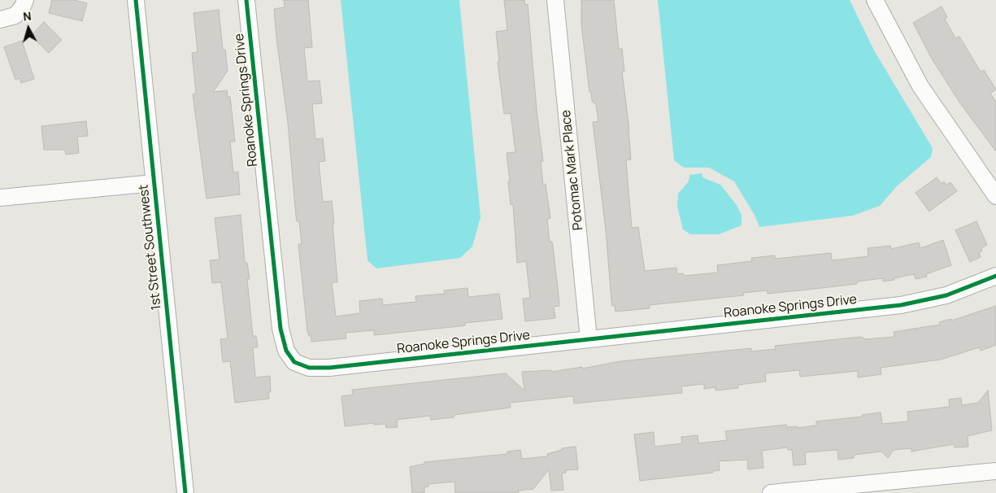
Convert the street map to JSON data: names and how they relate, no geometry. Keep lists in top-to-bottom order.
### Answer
{
  "streets": {
    "street": ["Roanoke Springs Drive", "Potomac Mark Place", "1st Street Southwest"]
  },
  "crossings": [
    ["Roanoke Springs Drive", "Potomac Mark Place"]
  ],
  "north": "top"
}
